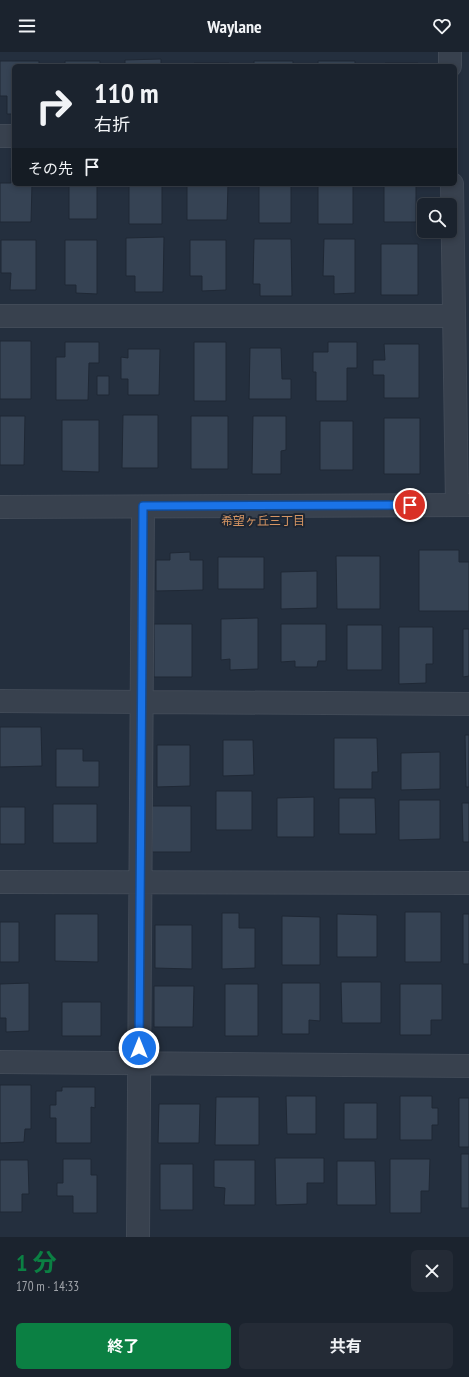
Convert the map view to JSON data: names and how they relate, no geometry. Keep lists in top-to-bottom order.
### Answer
{
  "districts": ["希望ヶ丘三丁目"],
  "page": {
    "header": "Waylane",
    "turn": ["110 m", "右折"],
    "then": "その先",
    "heading": ["1 分", "170 m · 14:33"],
    "buttons": ["終了", "共有"]
  }
}
